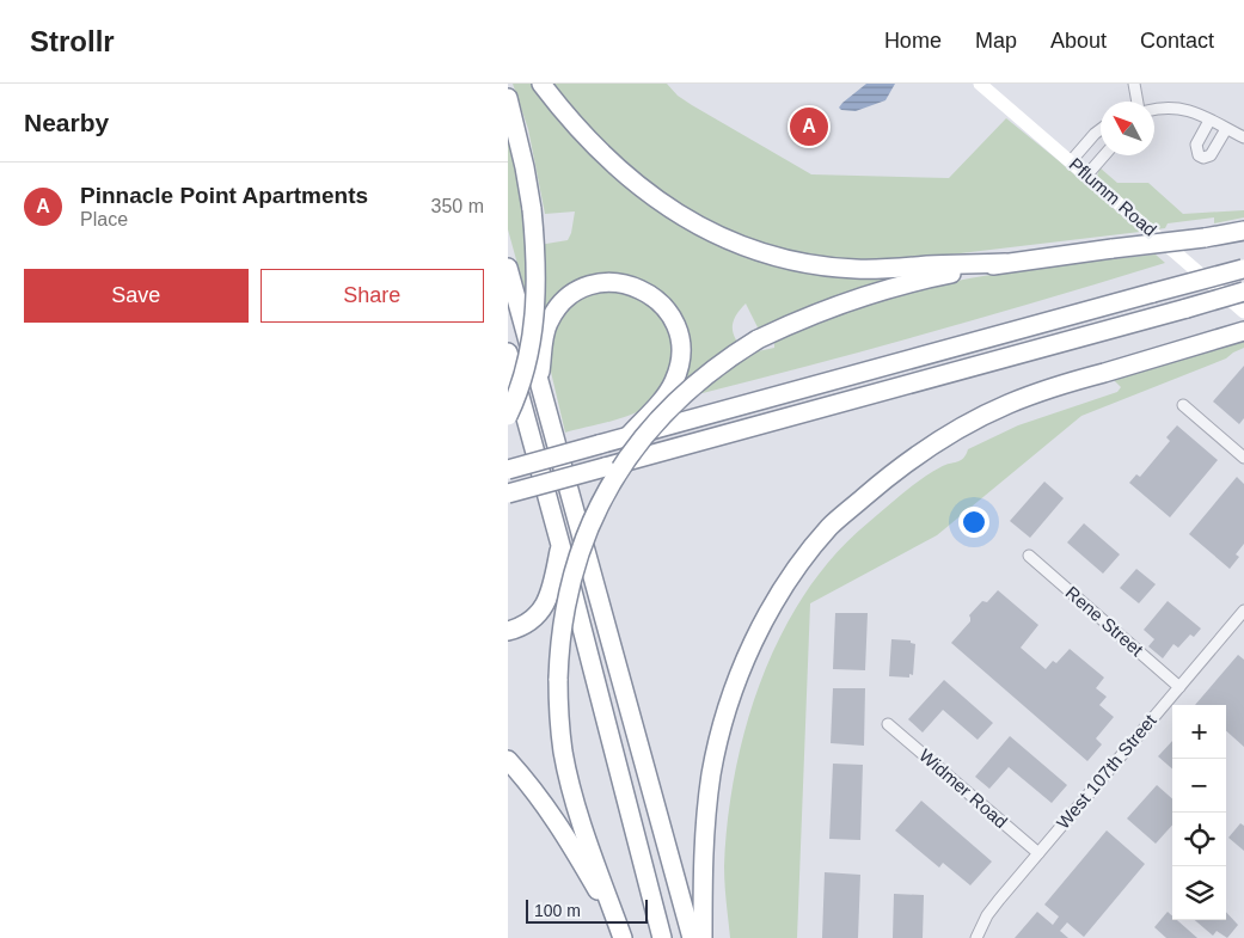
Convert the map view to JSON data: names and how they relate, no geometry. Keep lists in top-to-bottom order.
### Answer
{
  "streets": {
    "main road": ["Pflumm Road"],
    "street": ["Rene Street", "West 107th Street", "Widmer Road"]
  },
  "crossings": [
    ["Rene Street", "West 107th Street"],
    ["West 107th Street", "Widmer Road"]
  ],
  "scale_bar": "100 m",
  "north": "top left",
  "page": {
    "header": "Strollr",
    "nav": [
      "Home",
      "Map",
      "About",
      "Contact"
    ],
    "heading": "Nearby",
    "pins": "A",
    "list": [
      {
        "mark": "A",
        "name": "Pinnacle Point Apartments",
        "note": "Place",
        "value": "350 m"
      }
    ],
    "buttons": ["Save", "Share"],
    "map_buttons": ["+", "−"],
    "scale": "100 m"
  }
}
